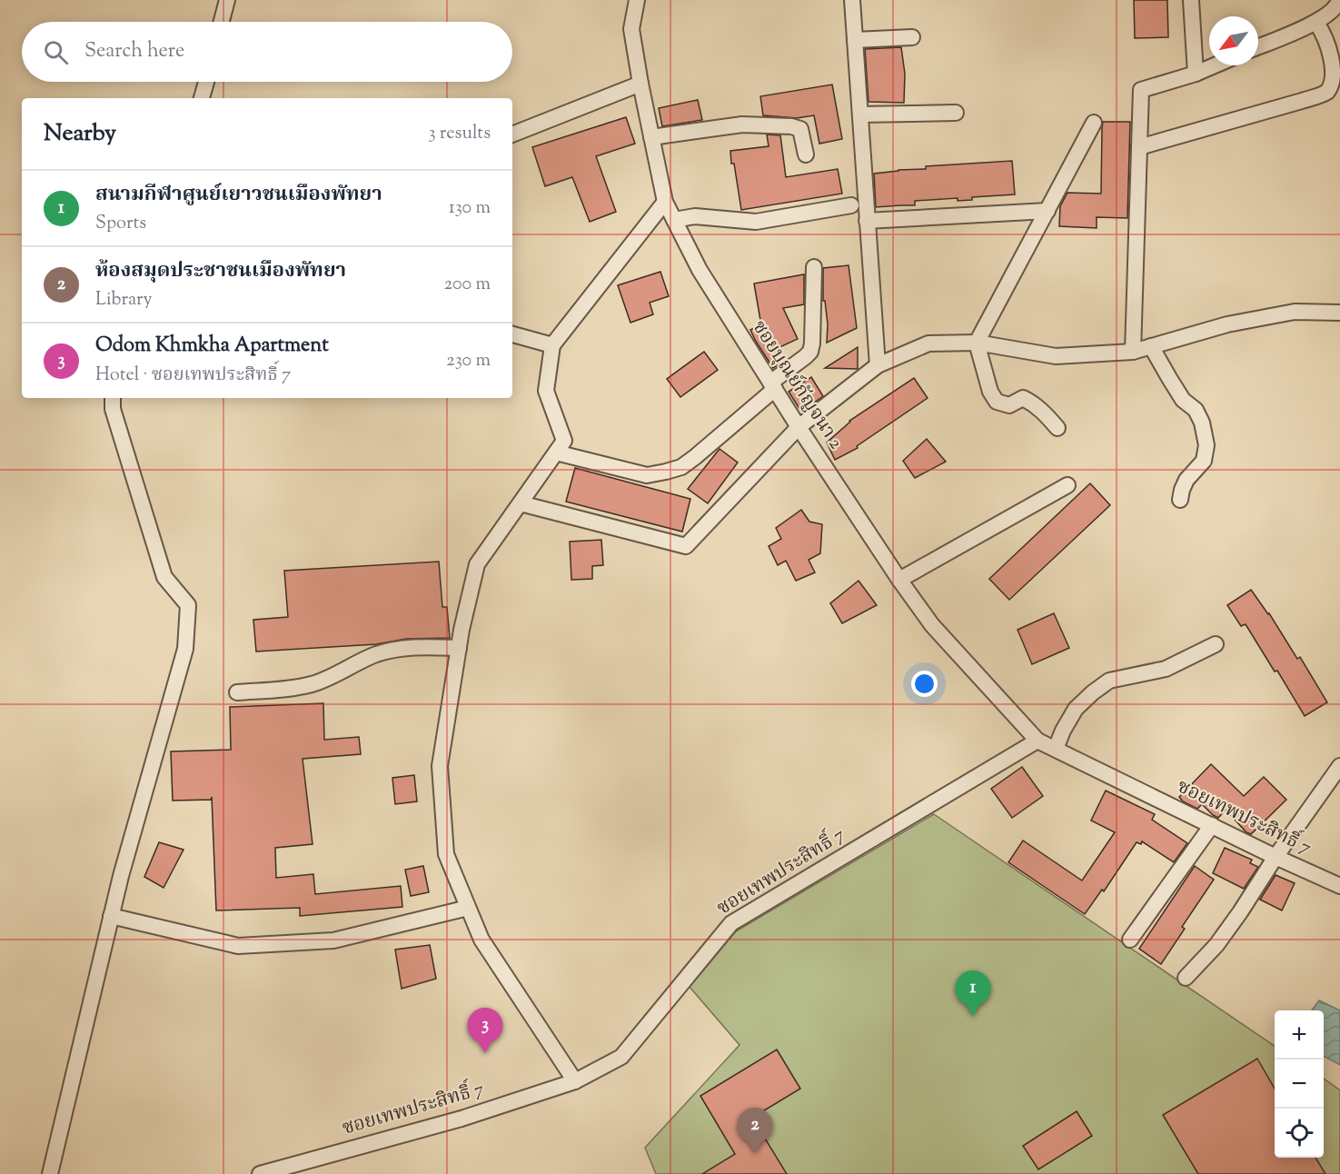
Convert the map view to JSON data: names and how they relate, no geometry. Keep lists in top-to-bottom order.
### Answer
{
  "streets": {
    "street": ["ซอยบุณย์กัญจนา 2", "ซอยเทพประสิทธิ์ 7"]
  },
  "crossings": [
    ["ซอยบุณย์กัญจนา 2", "ซอยเทพประสิทธิ์ 7"]
  ],
  "north": "bottom left",
  "page": {
    "search": "Search here",
    "heading": ["Nearby", "3 results"],
    "list": [
      {
        "mark": "1",
        "name": "สนามกีฬาศูนย์เยาวชนเมืองพัทยา",
        "note": "Sports",
        "value": "130 m"
      },
      {
        "mark": "2",
        "name": "ห้องสมุดประชาชนเมืองพัทยา",
        "note": "Library",
        "value": "200 m"
      },
      {
        "mark": "3",
        "name": "Odom Khmkha Apartment",
        "note": "Hotel · ซอยเทพประสิทธิ์ 7",
        "value": "230 m"
      }
    ],
    "pins": ["1", "3", "2"],
    "map_buttons": ["+", "−"]
  }
}
